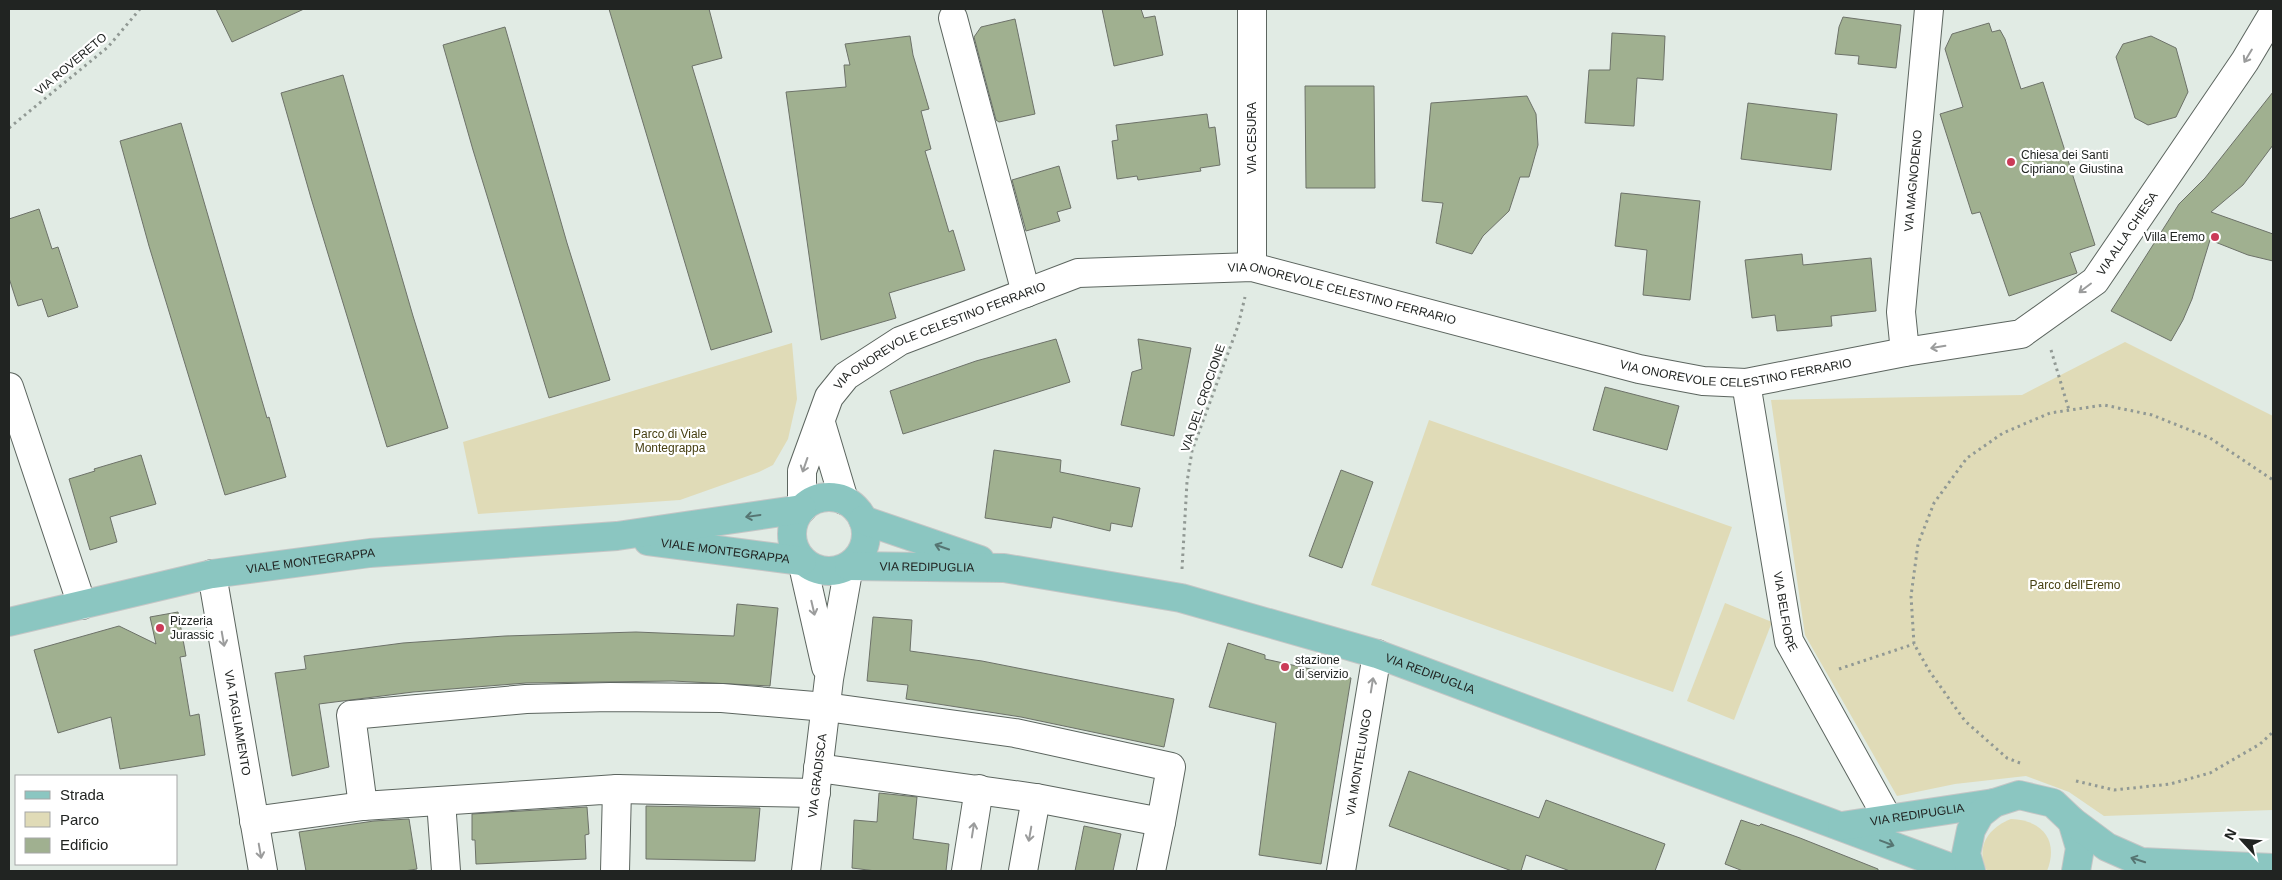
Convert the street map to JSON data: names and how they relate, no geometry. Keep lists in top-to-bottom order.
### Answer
{
  "streets": {
    "main road": ["VIALE MONTEGRAPPA", "VIA REDIPUGLIA"],
    "street": [
      "VIA CESURA",
      "VIA MAGNODENO",
      "VIA ALLA CHIESA",
      "VIA ONOREVOLE CELESTINO FERRARIO",
      "VIA BELFIORE",
      "VIA TAGLIAMENTO",
      "VIA MONTELUNGO",
      "VIA GRADISCA"
    ],
    "path": ["VIA ROVERETO", "VIA DEL CROCIONE"]
  },
  "crossings": [
    ["VIA CESURA", "VIA ONOREVOLE CELESTINO FERRARIO"],
    ["VIA CESURA", "VIA DEL CROCIONE"],
    ["VIA MAGNODENO", "VIA ALLA CHIESA"],
    ["VIA MAGNODENO", "VIA ONOREVOLE CELESTINO FERRARIO"],
    ["VIA ALLA CHIESA", "VIA ONOREVOLE CELESTINO FERRARIO"],
    ["VIA ONOREVOLE CELESTINO FERRARIO", "VIA DEL CROCIONE"],
    ["VIA ONOREVOLE CELESTINO FERRARIO", "VIALE MONTEGRAPPA"],
    ["VIA ONOREVOLE CELESTINO FERRARIO", "VIA REDIPUGLIA"],
    ["VIA ONOREVOLE CELESTINO FERRARIO", "VIA BELFIORE"],
    ["VIA ONOREVOLE CELESTINO FERRARIO", "VIA GRADISCA"],
    ["VIA DEL CROCIONE", "VIA REDIPUGLIA"],
    ["VIALE MONTEGRAPPA", "VIA REDIPUGLIA"],
    ["VIALE MONTEGRAPPA", "VIA TAGLIAMENTO"],
    ["VIALE MONTEGRAPPA", "VIA GRADISCA"],
    ["VIA REDIPUGLIA", "VIA BELFIORE"],
    ["VIA REDIPUGLIA", "VIA MONTELUNGO"],
    ["VIA REDIPUGLIA", "VIA GRADISCA"]
  ],
  "one_way": ["VIA ALLA CHIESA", "VIA TAGLIAMENTO", "VIA MONTELUNGO"],
  "parks": ["Parco di Viale Montegrappa", "Parco dell'Eremo"],
  "places": [
    "Chiesa dei Santi Cipriano e Giustina",
    "Villa Eremo",
    "Pizzeria Jurassic",
    "stazione di servizio"
  ],
  "legend": ["Strada", "Parco", "Edificio"],
  "north": "top left"
}
